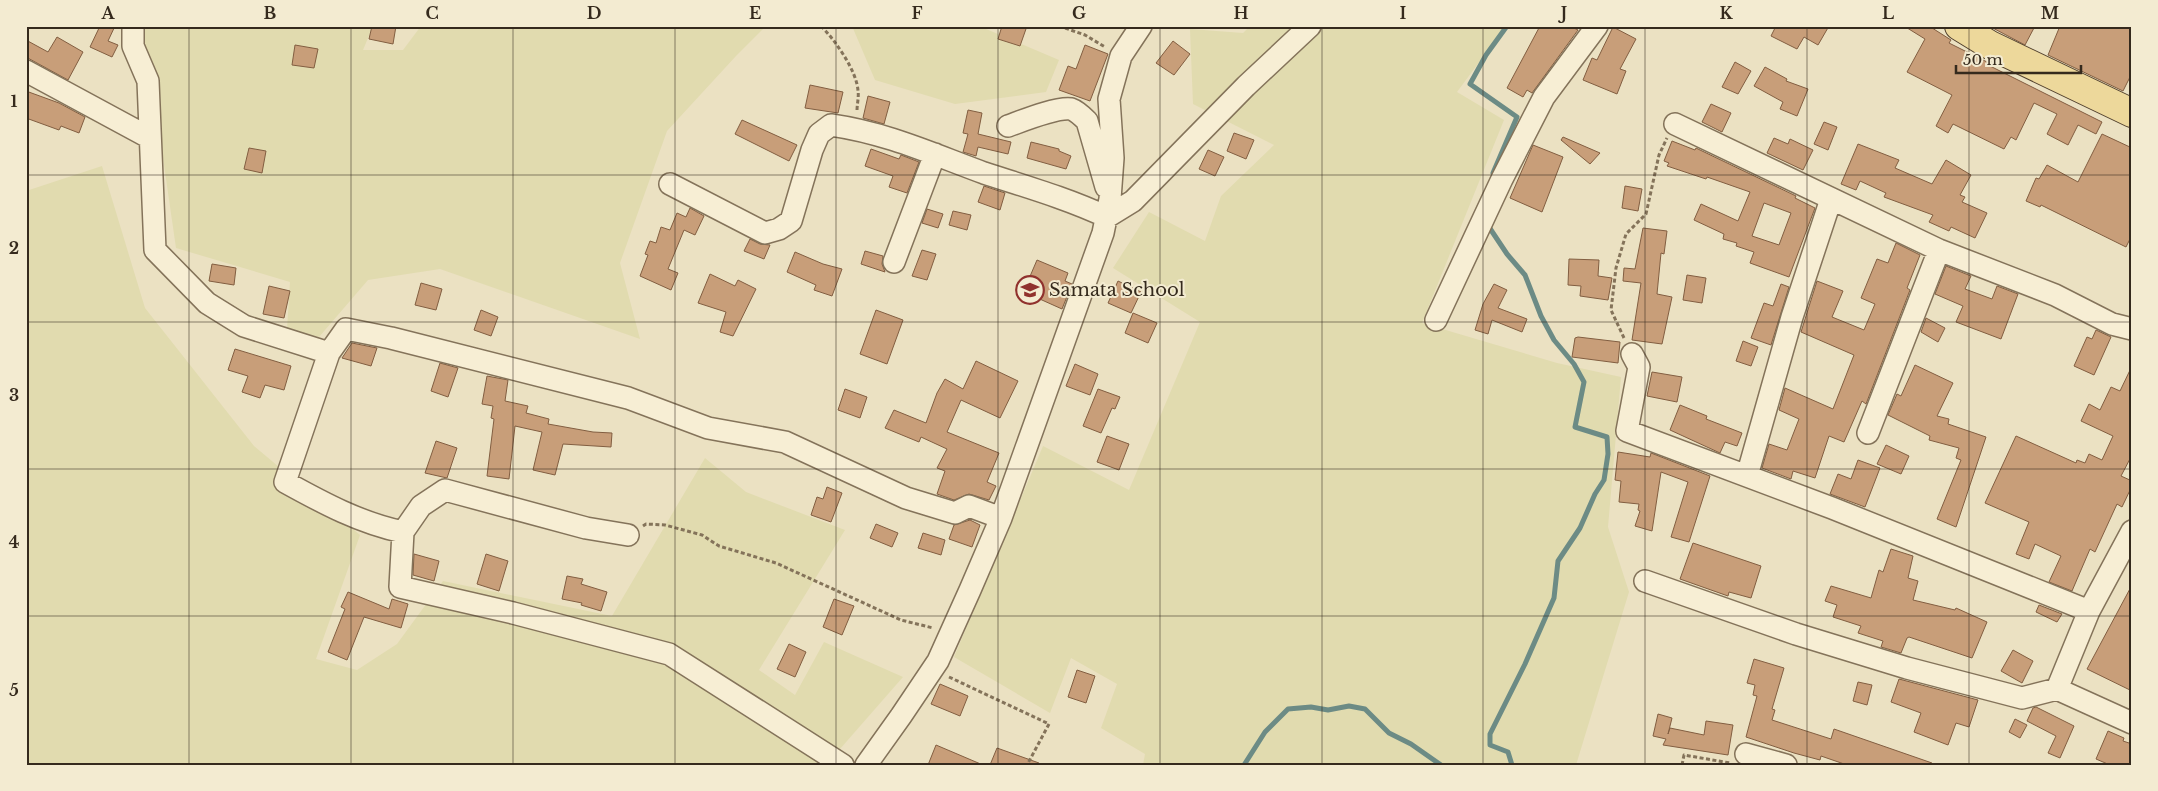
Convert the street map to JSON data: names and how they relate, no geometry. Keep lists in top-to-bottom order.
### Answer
{
  "places": {
    "school or university": ["Samata School"]
  },
  "scale_bar": "50 m",
  "grid": {
    "columns": [
      "A",
      "B",
      "C",
      "D",
      "E",
      "F",
      "G",
      "H",
      "I",
      "J",
      "K",
      "L",
      "M"
    ],
    "rows": [
      "1",
      "2",
      "3",
      "4",
      "5"
    ]
  }
}
